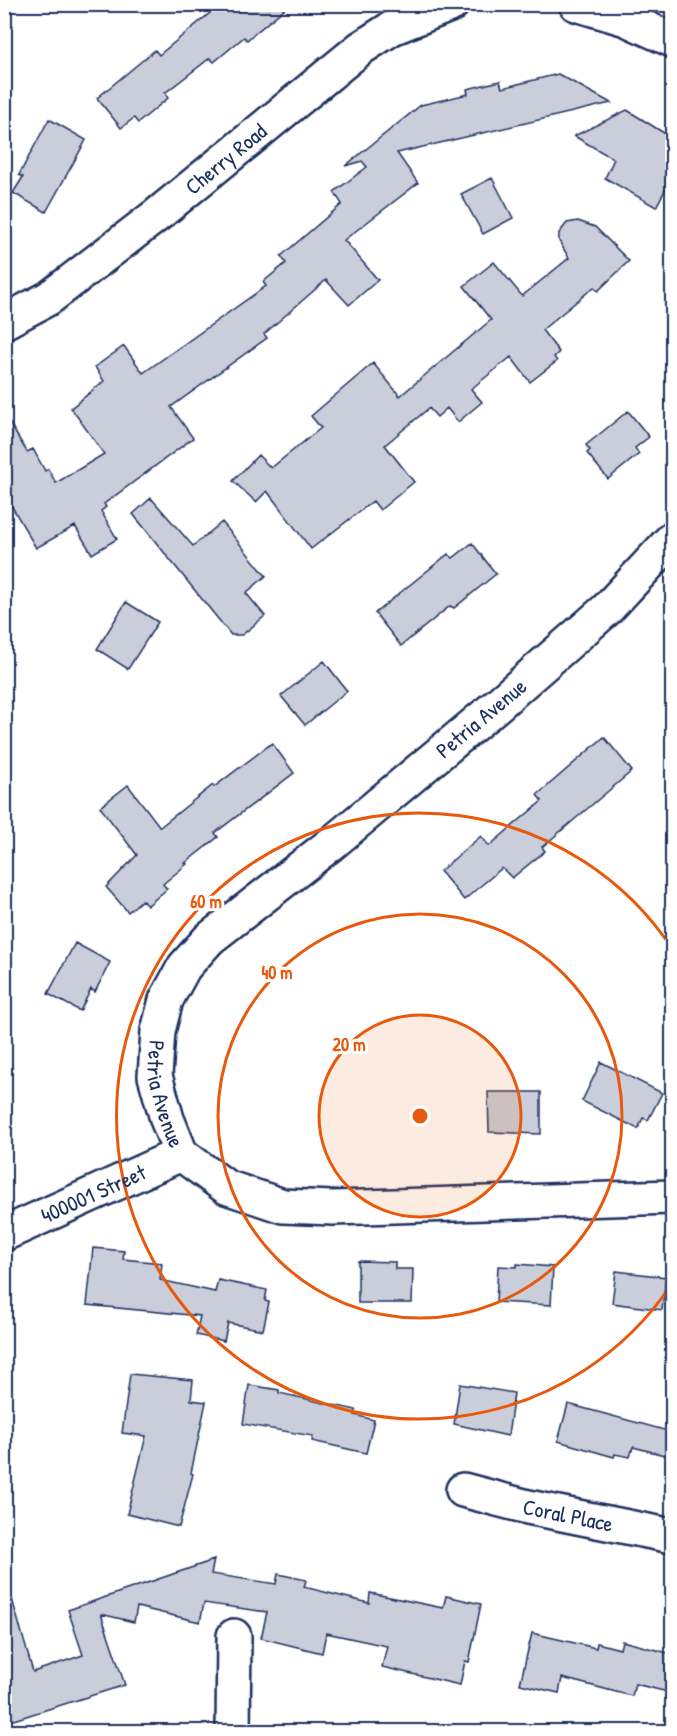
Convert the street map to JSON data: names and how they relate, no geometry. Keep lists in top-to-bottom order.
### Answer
{
  "streets": {
    "street": [
      "Cherry Road",
      "Petria Avenue",
      "400001 Street",
      "Coral Place"
    ]
  },
  "crossings": [
    ["Petria Avenue", "400001 Street"]
  ],
  "rings": ["60 m", "40 m", "20 m"]
}
